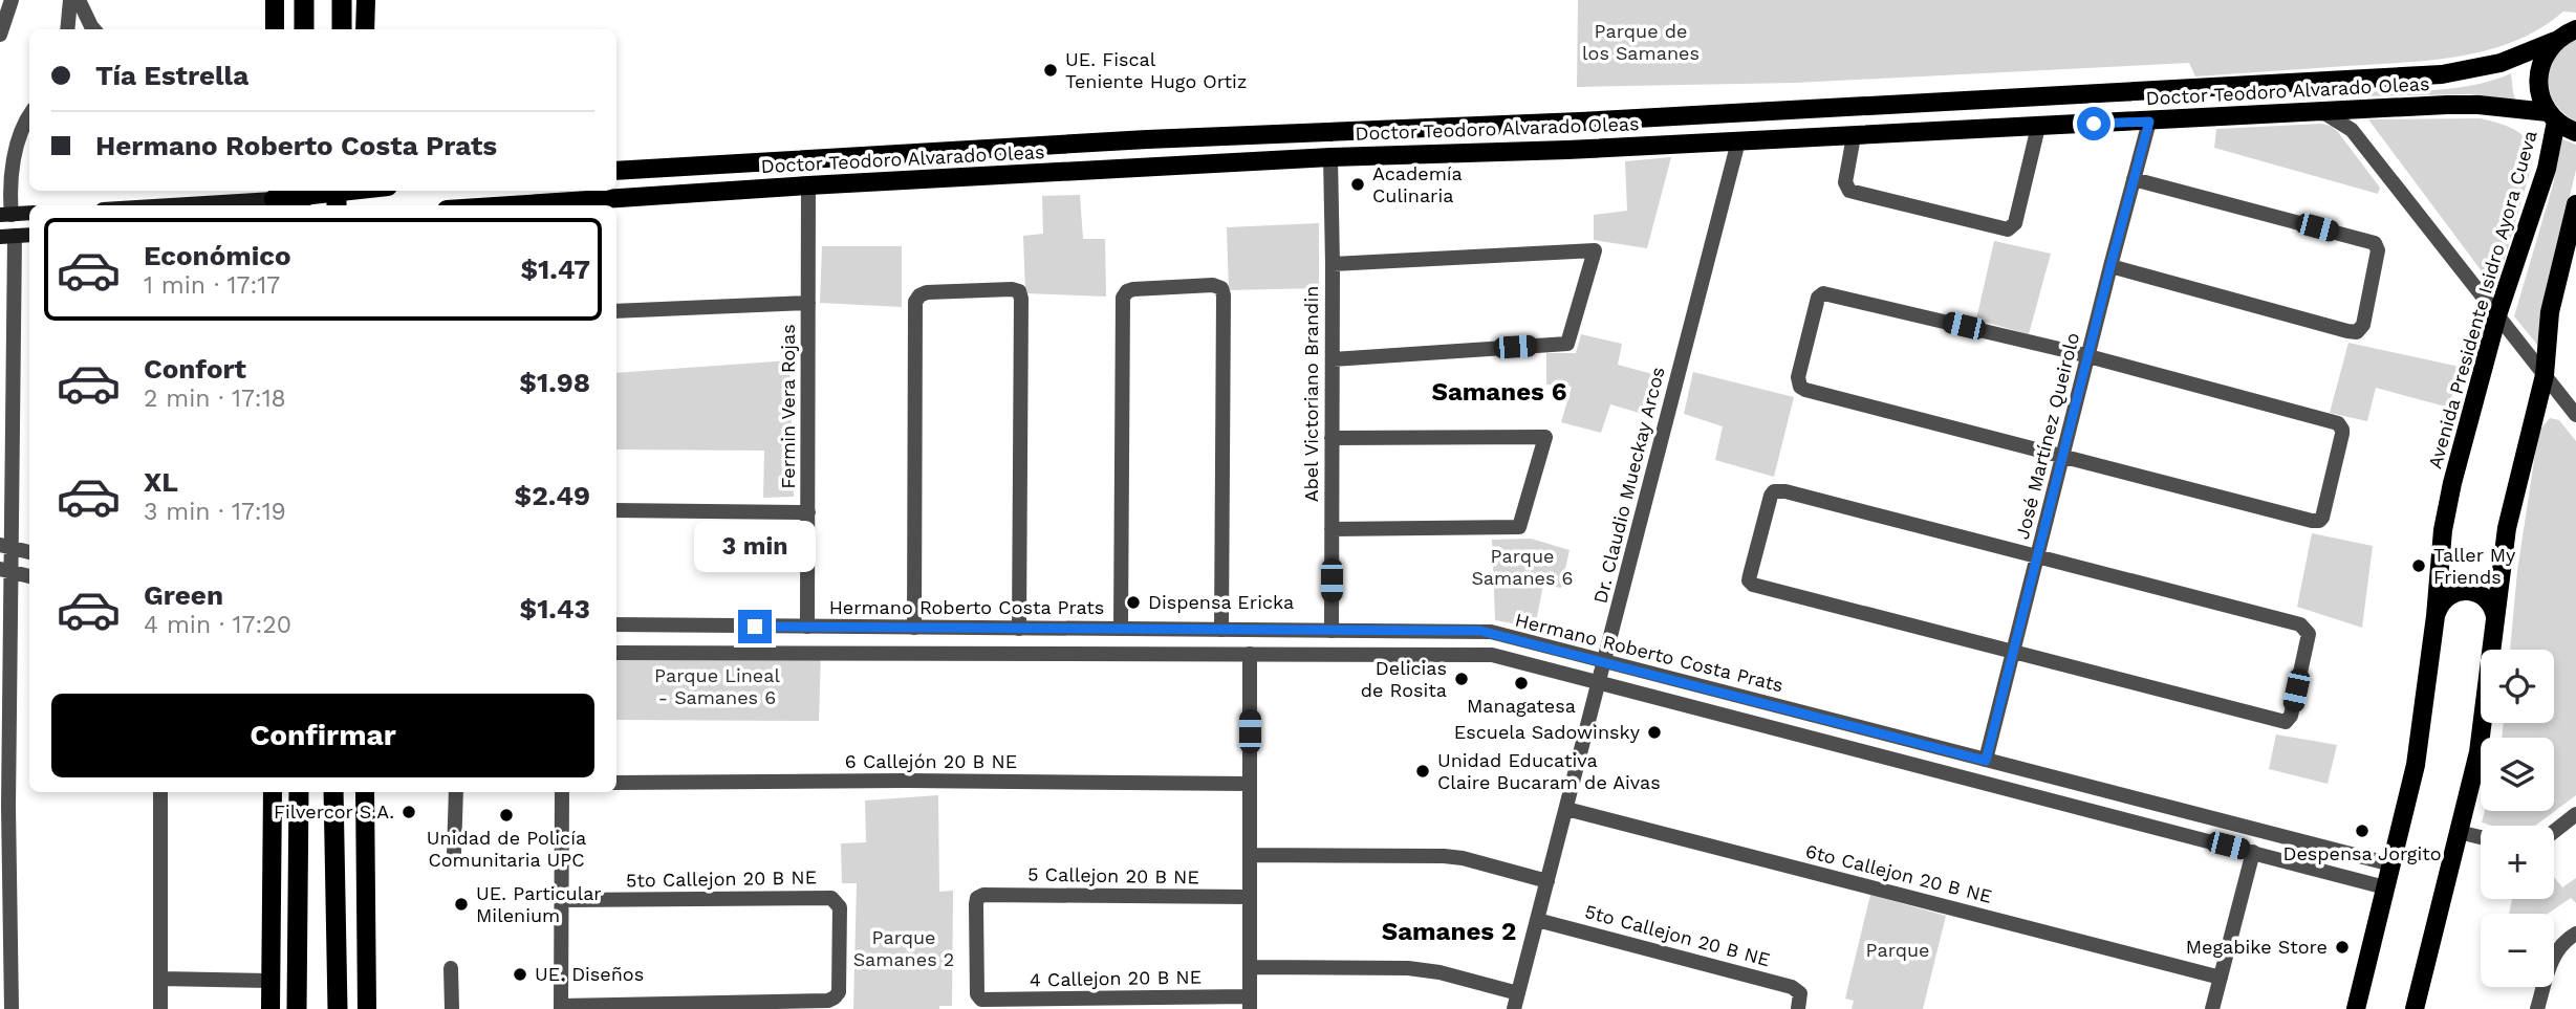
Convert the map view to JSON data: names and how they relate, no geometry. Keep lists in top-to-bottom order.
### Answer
{
  "streets": {
    "main road": ["Doctor Teodoro Alvarado Oleas", "Avenida Presidente Isidro Ayora Cueva"],
    "street": [
      "Abel Victoriano Brandin",
      "Fermin Vera Rojas",
      "José Martínez Queirolo",
      "Dr. Claudio Mueckay Arcos",
      "Hermano Roberto Costa Prats",
      "6 Callejón 20 B NE",
      "6to Callejon 20 B NE",
      "5 Callejon 20 B NE",
      "5to Callejon 20 B NE",
      "4 Callejon 20 B NE"
    ]
  },
  "crossings": [
    ["Doctor Teodoro Alvarado Oleas", "Avenida Presidente Isidro Ayora Cueva"],
    ["Doctor Teodoro Alvarado Oleas", "Abel Victoriano Brandin"],
    ["Doctor Teodoro Alvarado Oleas", "Fermin Vera Rojas"],
    ["Doctor Teodoro Alvarado Oleas", "José Martínez Queirolo"],
    ["Doctor Teodoro Alvarado Oleas", "Dr. Claudio Mueckay Arcos"],
    ["Avenida Presidente Isidro Ayora Cueva", "Hermano Roberto Costa Prats"],
    ["Abel Victoriano Brandin", "Hermano Roberto Costa Prats"],
    ["Fermin Vera Rojas", "Hermano Roberto Costa Prats"],
    ["José Martínez Queirolo", "Hermano Roberto Costa Prats"],
    ["Dr. Claudio Mueckay Arcos", "Hermano Roberto Costa Prats"],
    ["Dr. Claudio Mueckay Arcos", "6to Callejon 20 B NE"],
    ["Dr. Claudio Mueckay Arcos", "5to Callejon 20 B NE"],
    ["5 Callejon 20 B NE", "4 Callejon 20 B NE"]
  ],
  "districts": ["Samanes 6", "Samanes 2"],
  "parks": [
    "Parque de los Samanes",
    "Parque Samanes 6",
    "Parque Lineal - Samanes 6",
    "Parque Samanes 2",
    "Parque"
  ],
  "places": [
    "UE. Fiscal Teniente Hugo Ortiz",
    "Academía Culinaria",
    "Taller My Friends",
    "Dispensa Ericka",
    "Delicias de Rosita",
    "Managatesa",
    "Escuela Sadowinsky",
    "Unidad Educativa Claire Bucaram de Aivas",
    "Filvercor S.A.",
    "Unidad de Policía Comunitaria UPC",
    "Despensa Jorgito",
    "UE. Particular Milenium",
    "Megabike Store",
    "UE. Diseños"
  ],
  "page": {
    "banner": ["Tía Estrella", "Hermano Roberto Costa Prats"],
    "list": [
      {
        "name": "Económico",
        "note": "1 min · 17:17",
        "value": "$1.47"
      },
      {
        "name": "Confort",
        "note": "2 min · 17:18",
        "value": "$1.98"
      },
      {
        "name": "XL",
        "note": "3 min · 17:19",
        "value": "$2.49"
      },
      {
        "name": "Green",
        "note": "4 min · 17:20",
        "value": "$1.43"
      }
    ],
    "bubble": "3 min",
    "map_buttons": ["+", "−"],
    "buttons": "Confirmar"
  }
}
